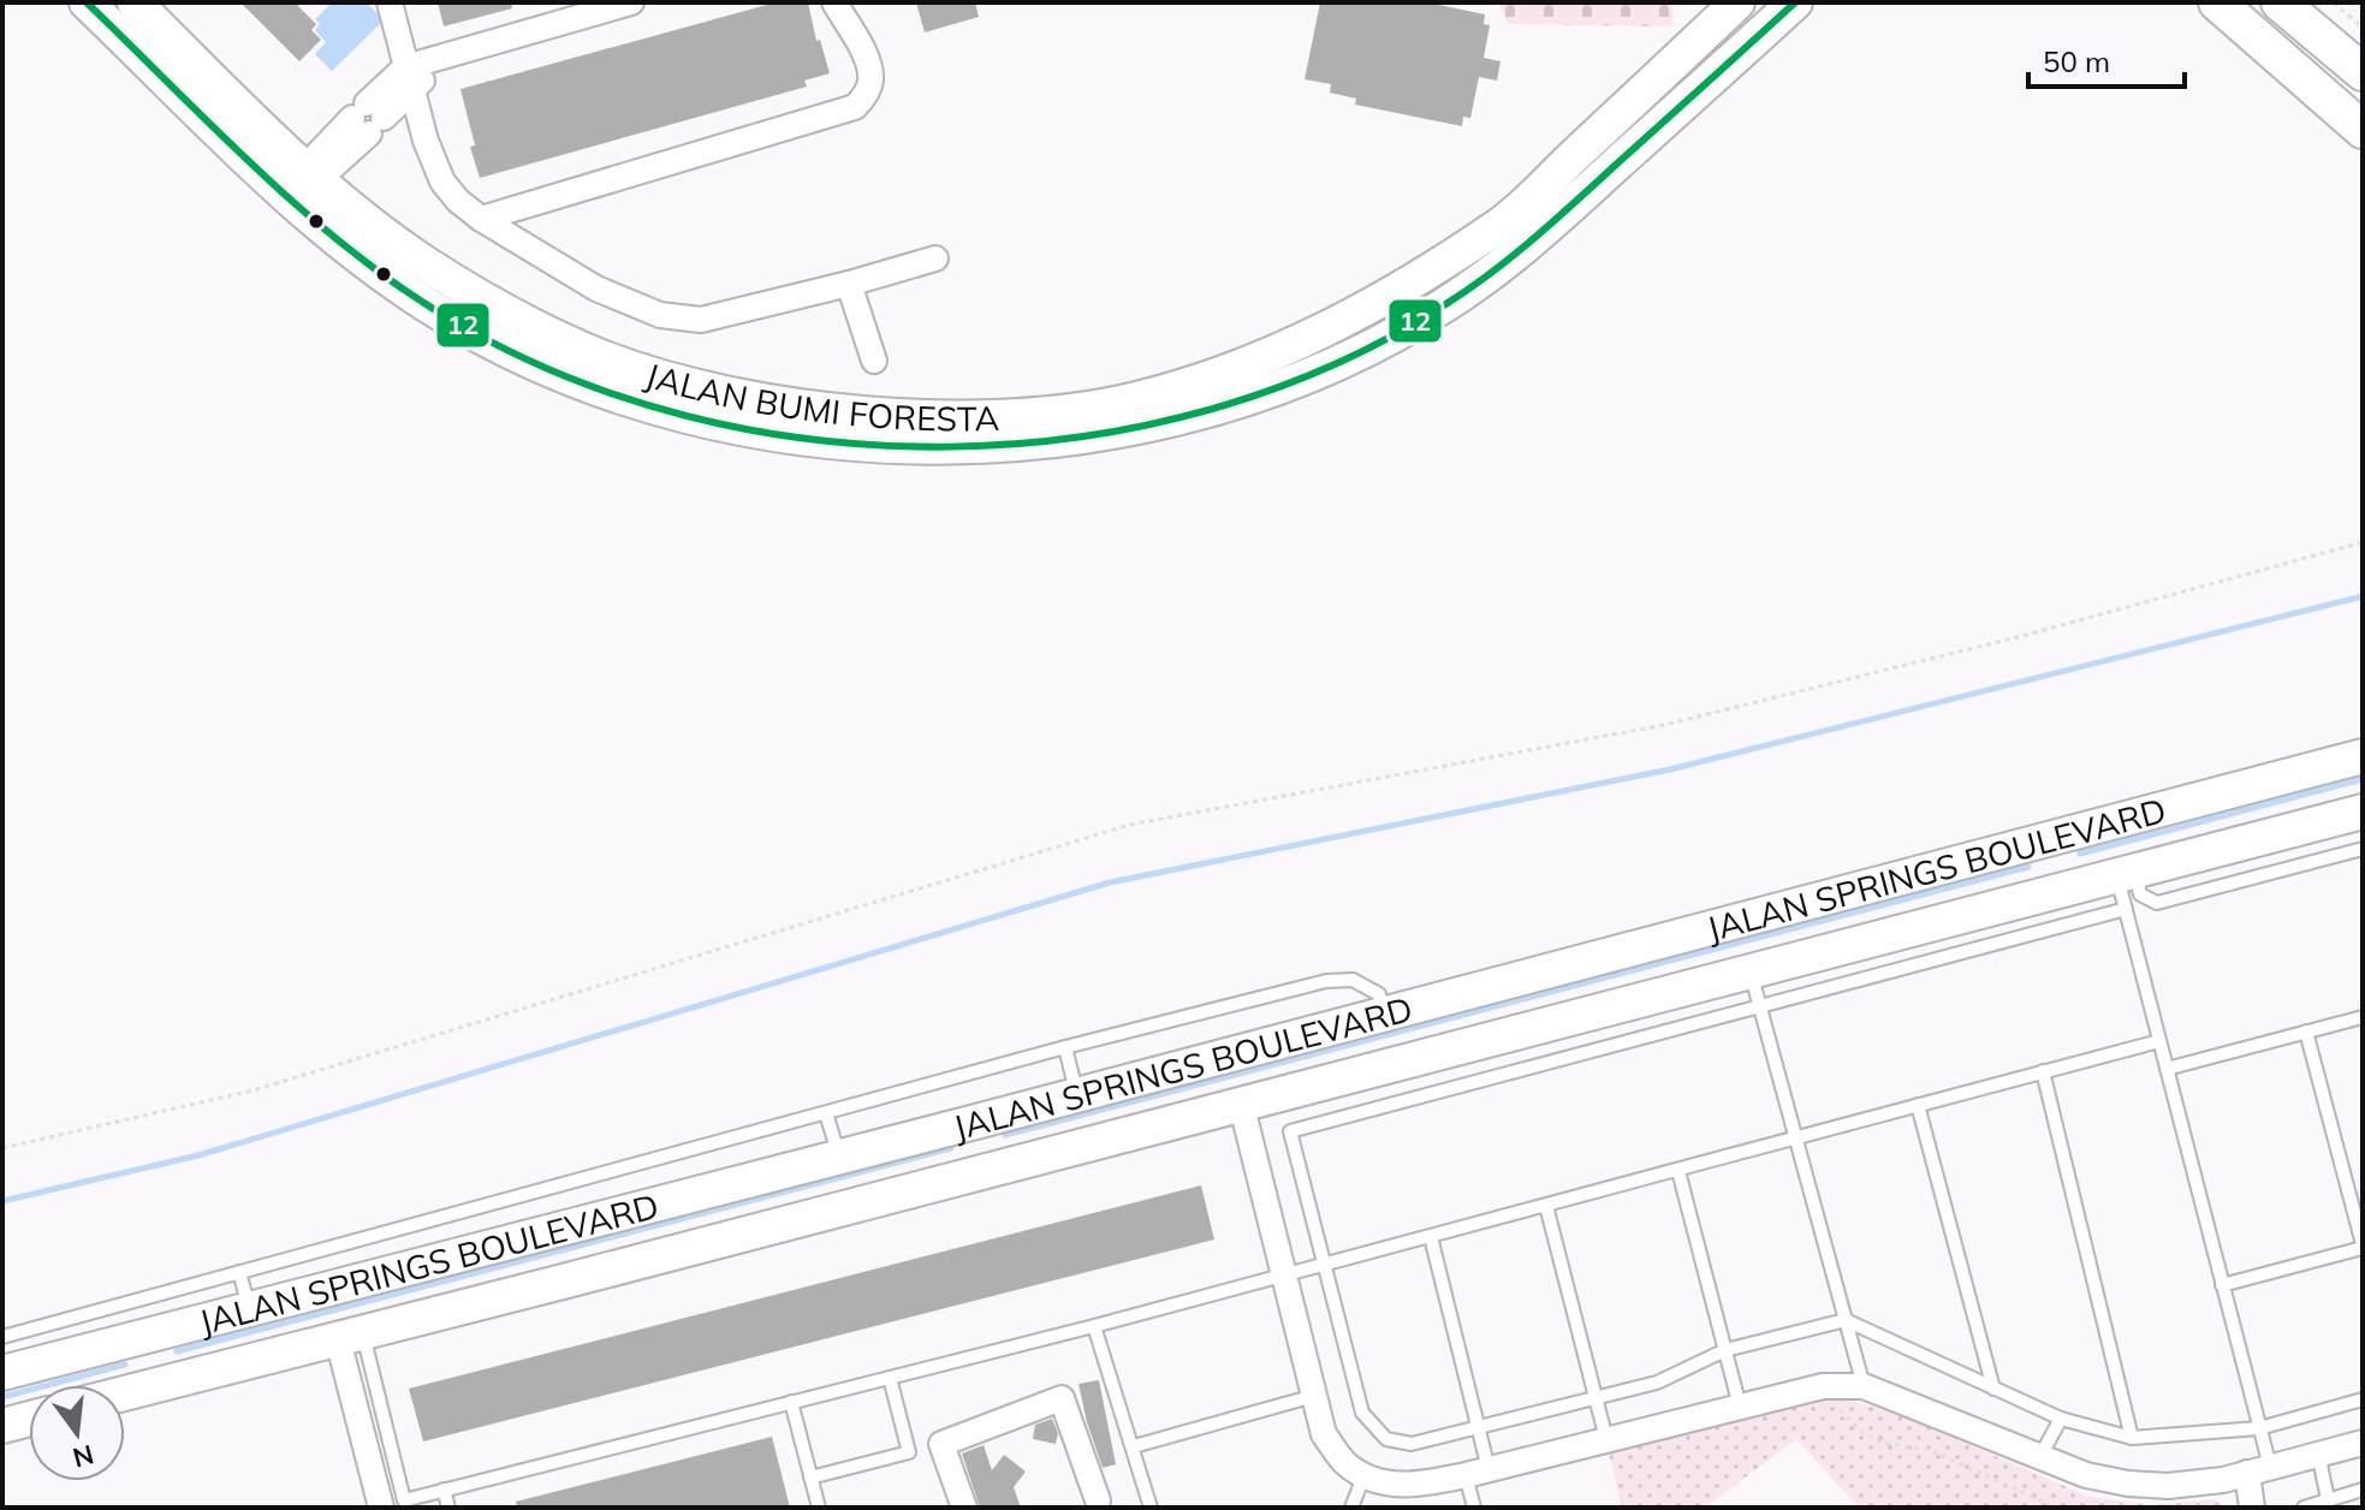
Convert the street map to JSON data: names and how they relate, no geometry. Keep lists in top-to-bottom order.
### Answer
{
  "streets": {
    "main road": ["JALAN BUMI FORESTA", "JALAN SPRINGS BOULEVARD"]
  },
  "lines": ["transit line 12"],
  "scale_bar": "50 m",
  "north": "bottom"
}
